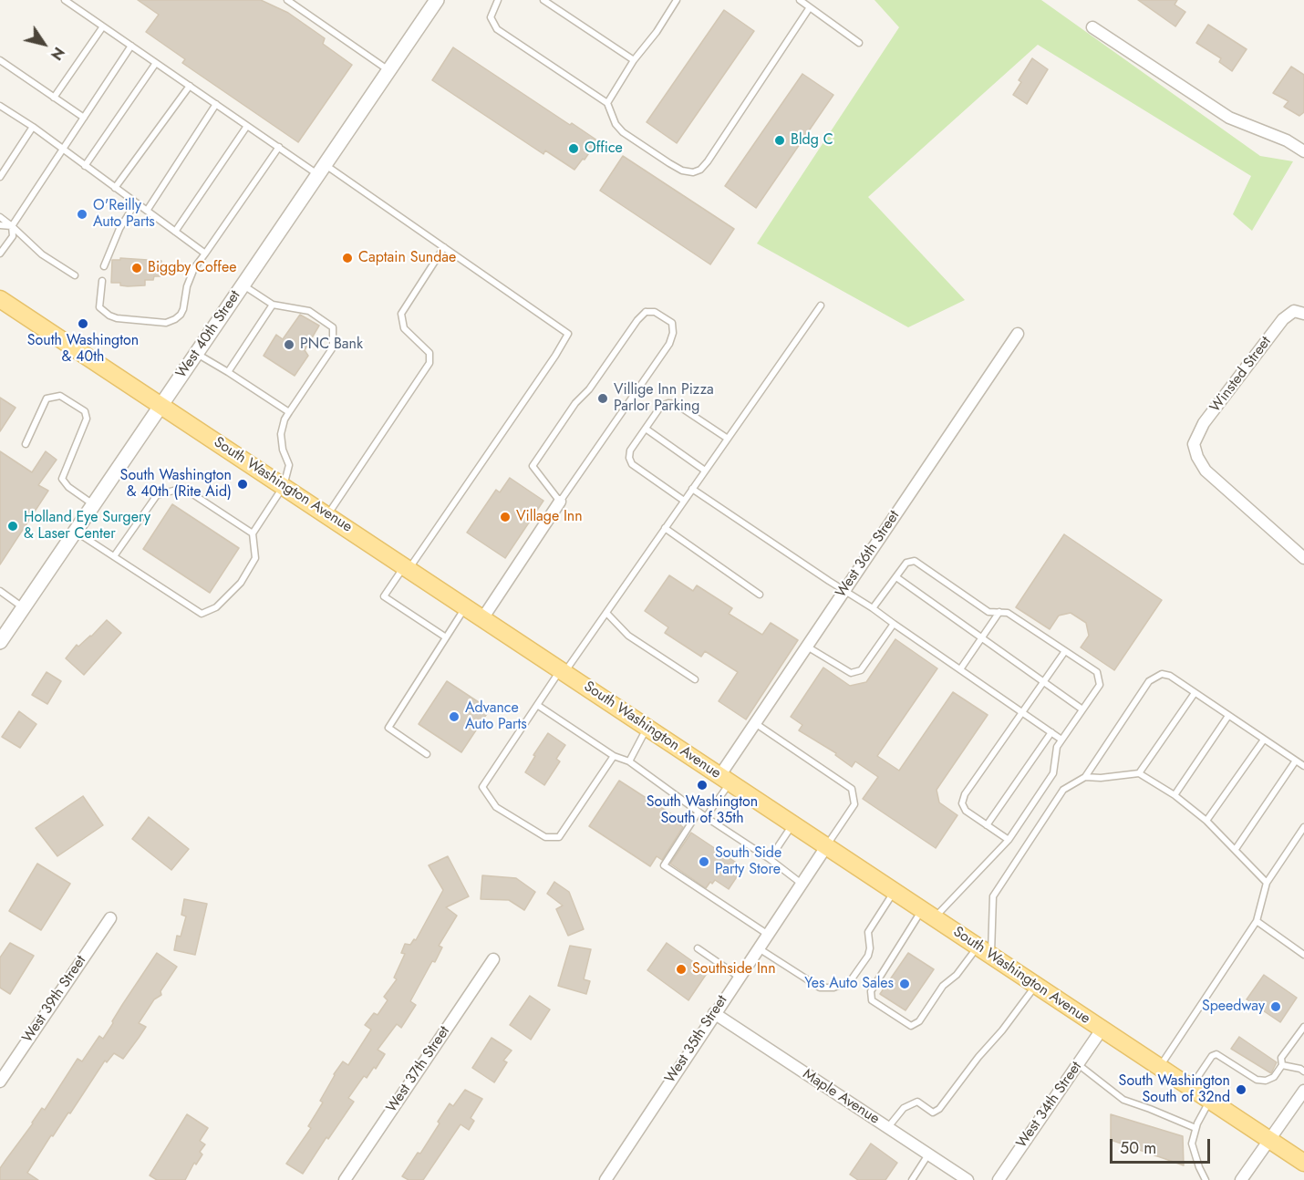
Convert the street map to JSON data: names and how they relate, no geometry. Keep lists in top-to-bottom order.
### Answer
{
  "streets": {
    "main road": ["South Washington Avenue"],
    "street": [
      "West 40th Street",
      "Winsted Street",
      "West 36th Street",
      "West 39th Street",
      "West 35th Street",
      "West 37th Street",
      "Maple Avenue",
      "West 34th Street"
    ]
  },
  "crossings": [
    ["West 40th Street", "South Washington Avenue"],
    ["South Washington Avenue", "West 36th Street"],
    ["South Washington Avenue", "West 35th Street"],
    ["South Washington Avenue", "West 34th Street"],
    ["West 35th Street", "Maple Avenue"]
  ],
  "places": [
    "Bldg C",
    "Office",
    "O'Reilly Auto Parts",
    "Captain Sundae",
    "Biggby Coffee",
    "South Washington & 40th",
    "PNC Bank",
    "Villige Inn Pizza Parlor Parking",
    "South Washington & 40th (Rite Aid)",
    "Village Inn",
    "Holland Eye Surgery & Laser Center",
    "Advance Auto Parts",
    "South Washington South of 35th",
    "South Side Party Store",
    "Southside Inn",
    "Yes Auto Sales",
    "Speedway",
    "South Washington South of 32nd"
  ],
  "scale_bar": "50 m",
  "north": "bottom right"
}
